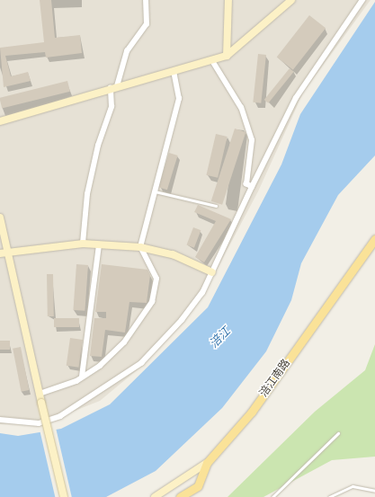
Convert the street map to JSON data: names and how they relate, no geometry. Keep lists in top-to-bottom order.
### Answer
{
  "streets": {
    "main road": ["涪江南路"]
  },
  "water": ["涪江"]
}
